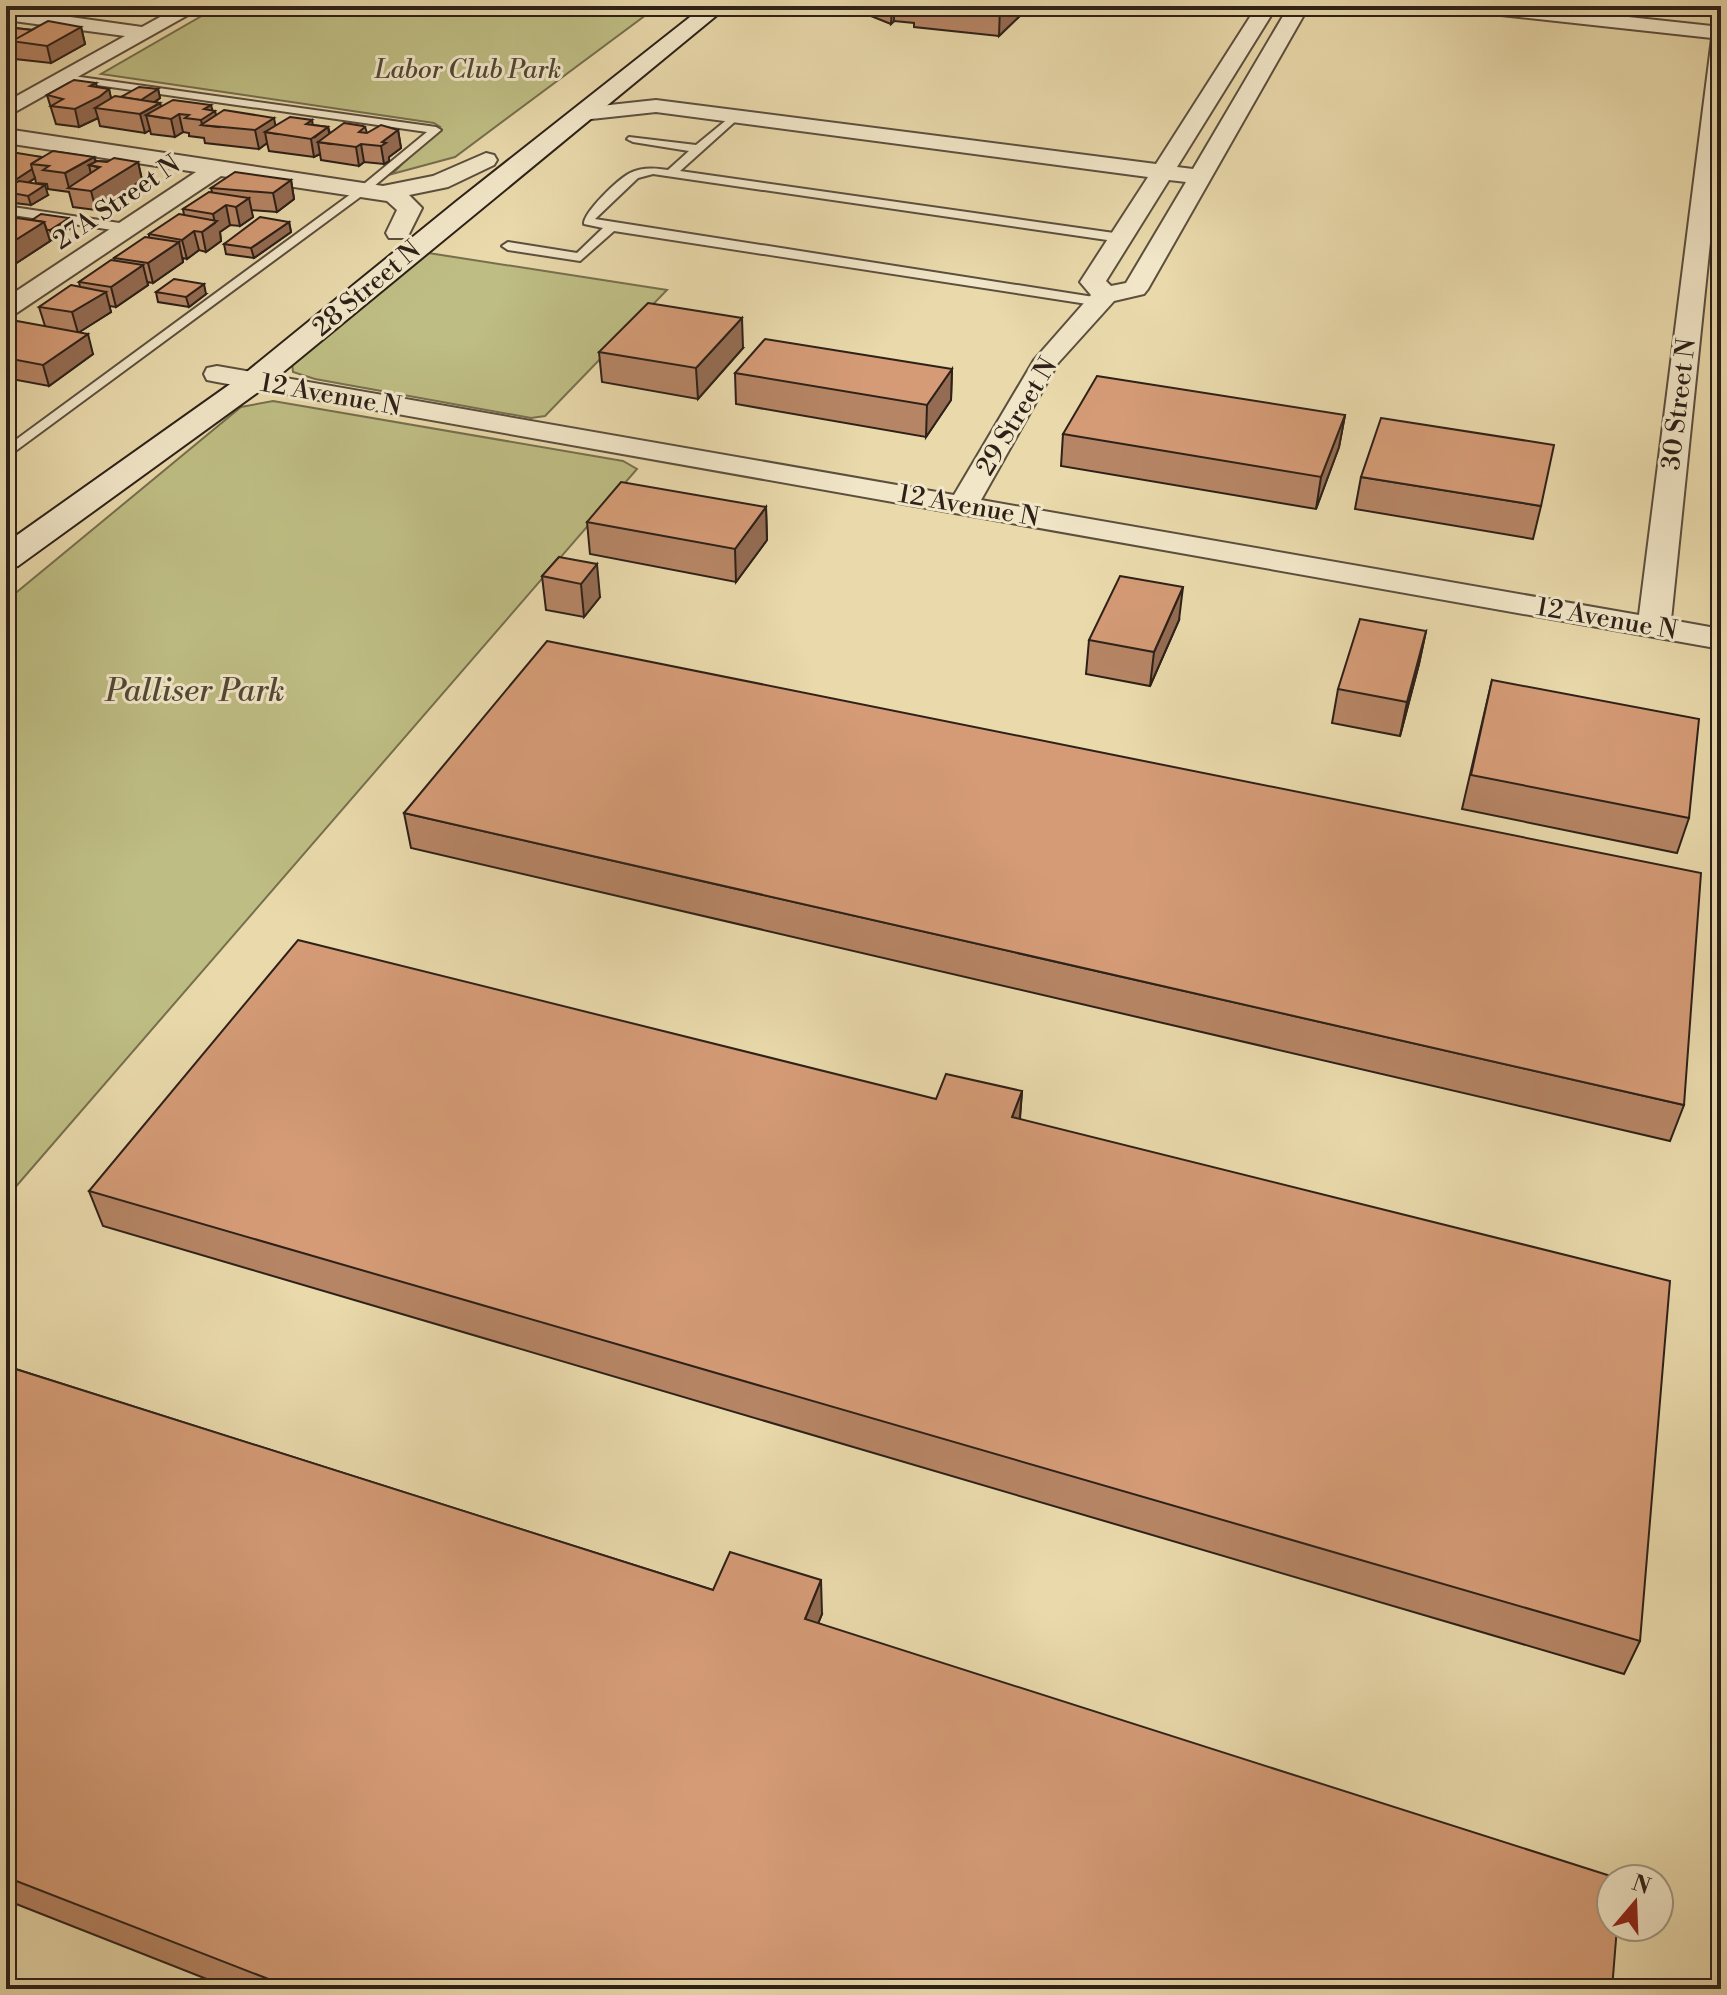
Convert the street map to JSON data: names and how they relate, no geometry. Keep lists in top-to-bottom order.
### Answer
{
  "streets": {
    "main road": ["28 Street N"],
    "street": [
      "27A Street N",
      "12 Avenue N",
      "30 Street N",
      "29 Street N"
    ]
  },
  "crossings": [
    ["28 Street N", "12 Avenue N"],
    ["12 Avenue N", "30 Street N"],
    ["12 Avenue N", "29 Street N"]
  ],
  "parks": ["Labor Club Park", "Palliser Park"],
  "north": "top"
}
